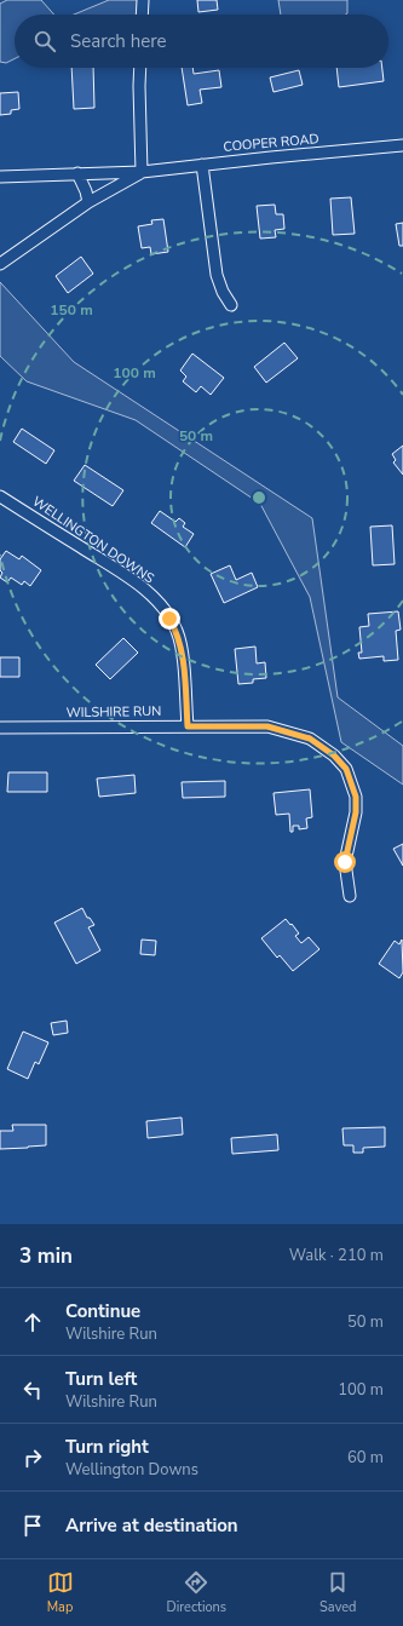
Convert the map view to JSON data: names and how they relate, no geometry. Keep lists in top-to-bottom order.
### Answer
{
  "streets": {
    "street": ["COOPER ROAD", "WELLINGTON DOWNS", "WILSHIRE RUN"]
  },
  "crossings": [
    ["WELLINGTON DOWNS", "WILSHIRE RUN"]
  ],
  "page": {
    "search": "Search here",
    "heading": ["3 min", "Walk · 210 m"],
    "list": [
      ["Continue", "Wilshire Run", "50 m"],
      ["Turn left", "Wilshire Run", "100 m"],
      ["Turn right", "Wellington Downs", "60 m"],
      "Arrive at destination"
    ],
    "nav": ["Map", "Directions", "Saved"]
  },
  "rings": ["150 m", "100 m", "50 m"]
}
